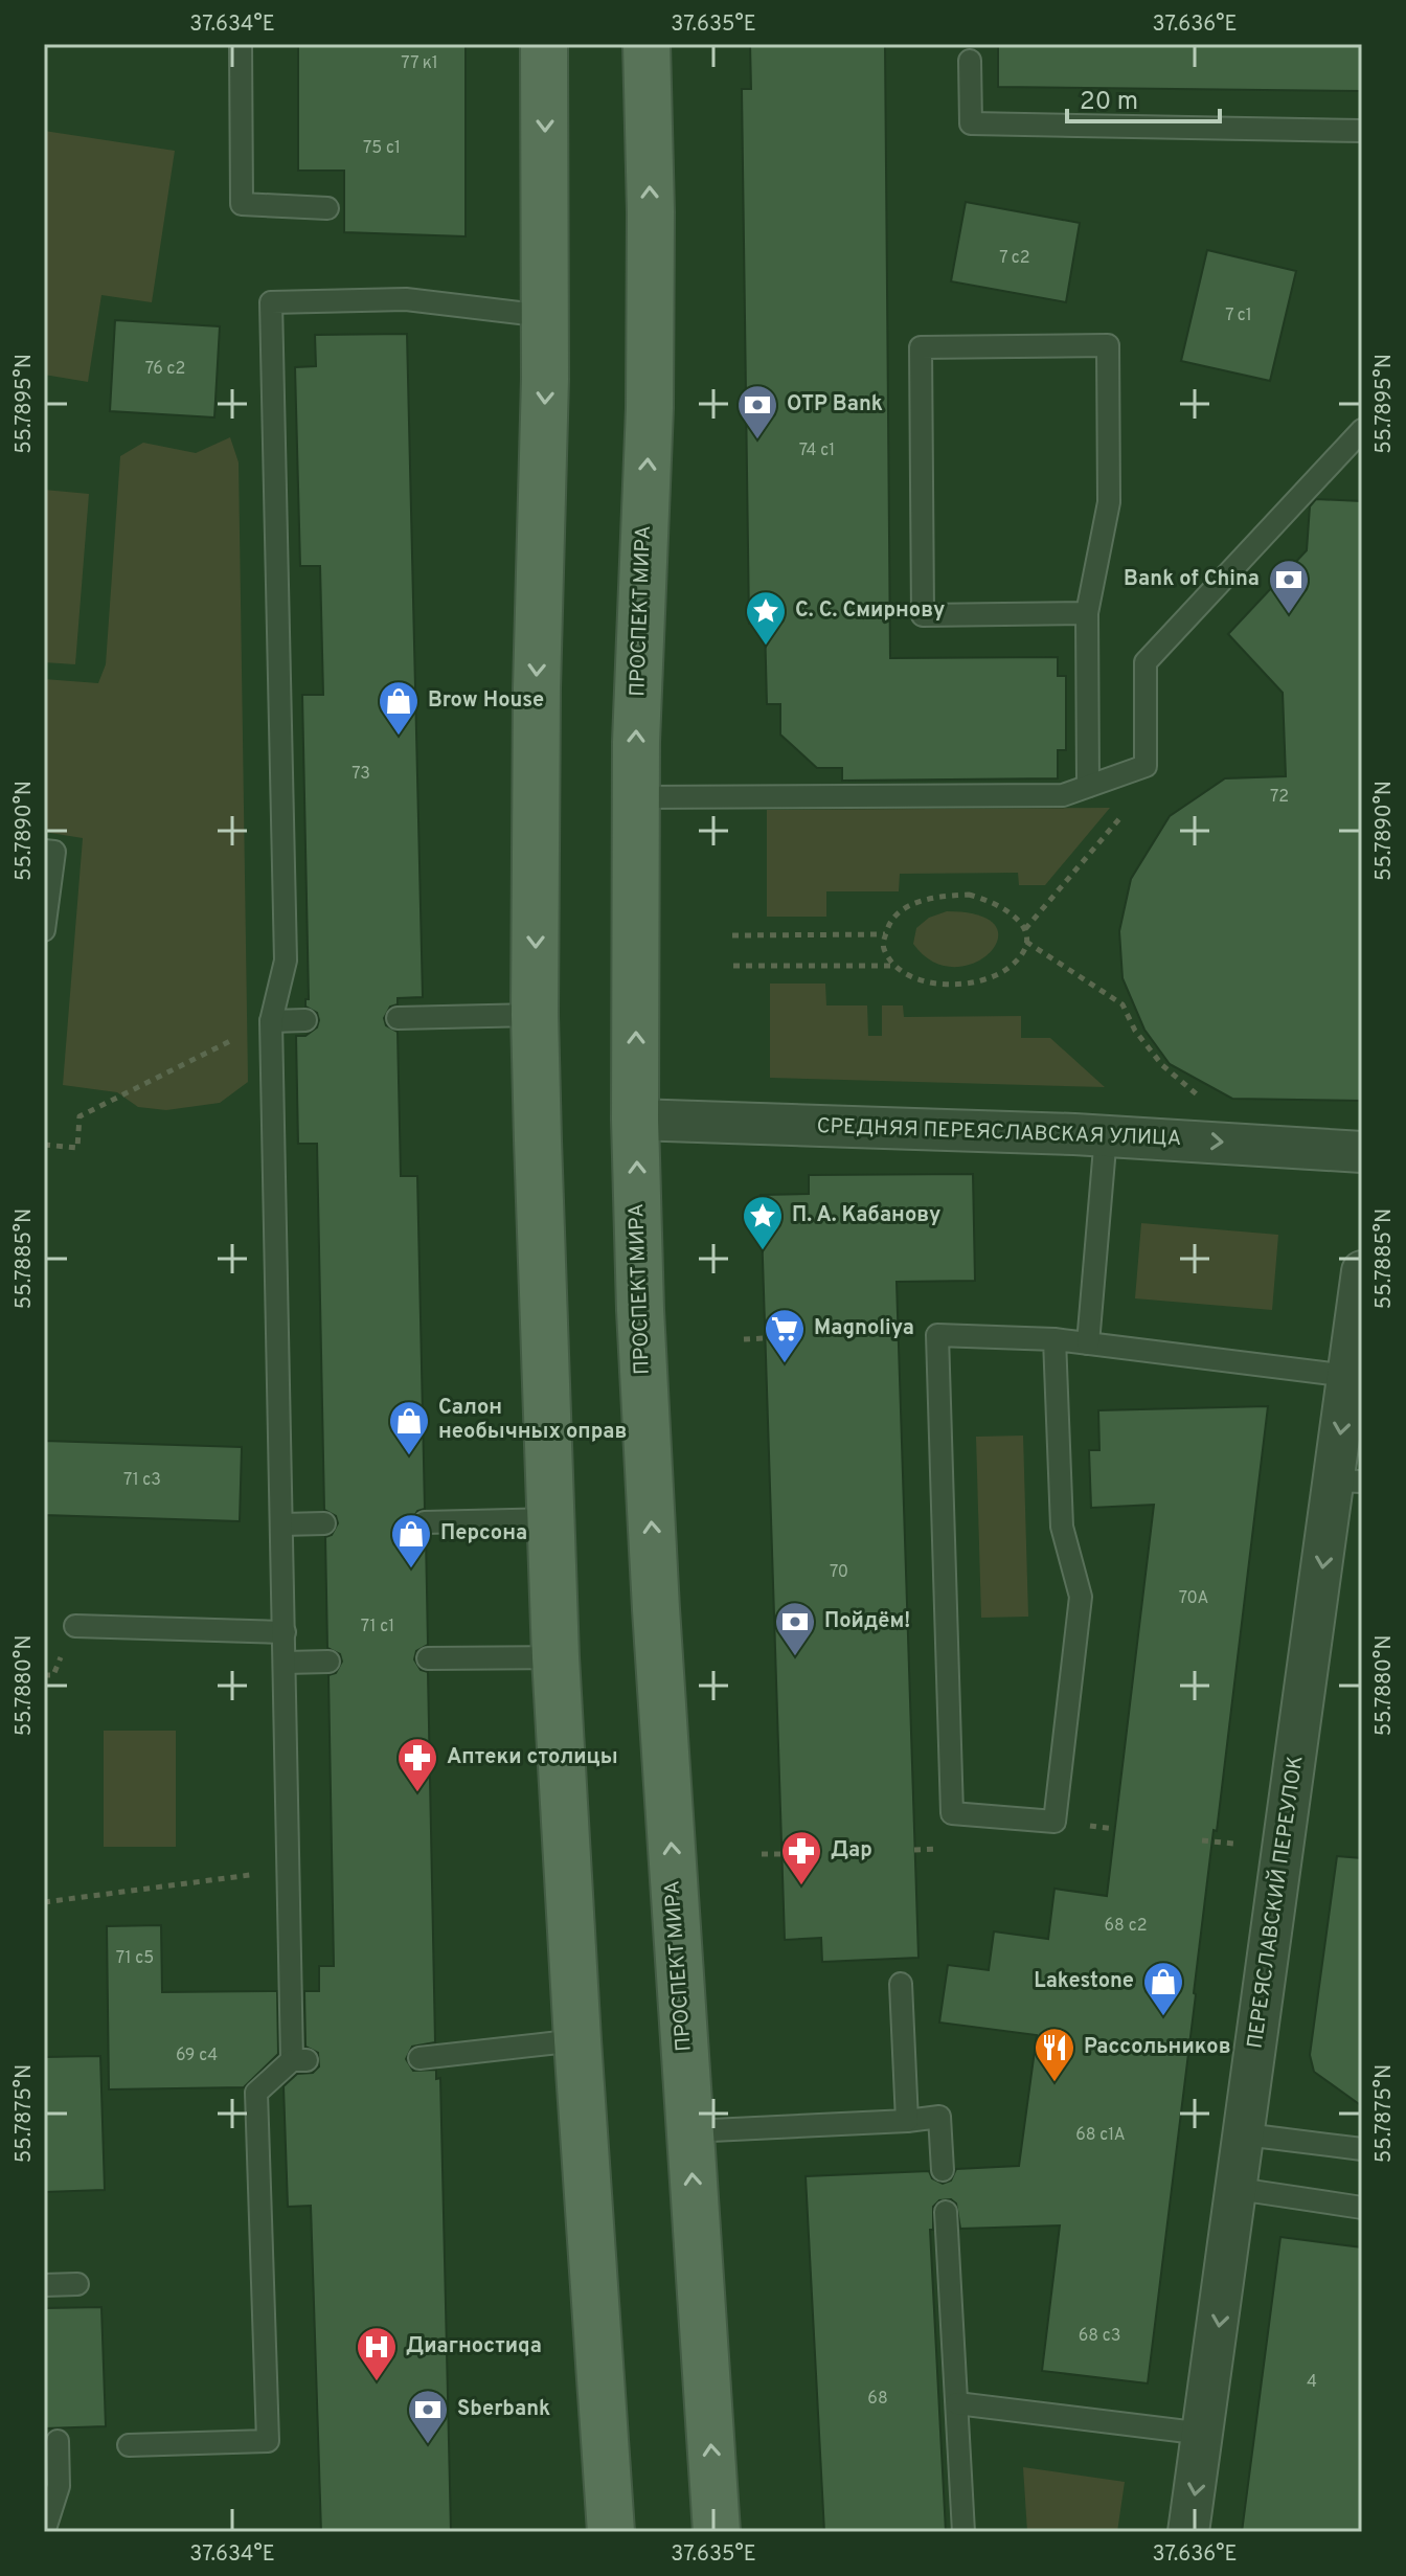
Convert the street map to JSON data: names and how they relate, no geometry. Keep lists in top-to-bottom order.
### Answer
{
  "streets": {
    "main road": ["ПРОСПЕКТ МИРА"],
    "street": ["СРЕДНЯЯ ПЕРЕЯСЛАВСКАЯ УЛИЦА", "ПЕРЕЯСЛАВСКИЙ ПЕРЕУЛОК"]
  },
  "crossings": [
    ["ПРОСПЕКТ МИРА", "СРЕДНЯЯ ПЕРЕЯСЛАВСКАЯ УЛИЦА"]
  ],
  "one_way": ["СРЕДНЯЯ ПЕРЕЯСЛАВСКАЯ УЛИЦА", "ПЕРЕЯСЛАВСКИЙ ПЕРЕУЛОК"],
  "places": {
    "bank": [
      "OTP Bank",
      "Bank of China",
      "Пойдём!",
      "Sberbank"
    ],
    "place": ["С. С. Смирнову", "П. А. Кабанову"],
    "shop": [
      "Brow House",
      "Салон необычных оправ",
      "Персона",
      "Lakestone"
    ],
    "supermarket": ["Magnoliya"],
    "pharmacy": ["Аптеки столицы", "Дар"],
    "restaurant": ["Рассольников"],
    "hospital": ["Диагностиqа"]
  },
  "house_numbers": [
    "77 к1",
    "75 с1",
    "7 с2",
    "7 с1",
    "76 с2",
    "74 с1",
    "73",
    "72",
    "71 с3",
    "70",
    "70А",
    "71 с1",
    "68 с2",
    "71 с5",
    "69 с4",
    "68 с1А",
    "68 с3",
    "4",
    "68"
  ],
  "scale_bar": "20 m",
  "coordinates": [
    "37.634°E",
    "37.635°E",
    "37.636°E",
    "55.7895°N",
    "55.7890°N",
    "55.7885°N",
    "55.7880°N",
    "55.7875°N"
  ]
}
